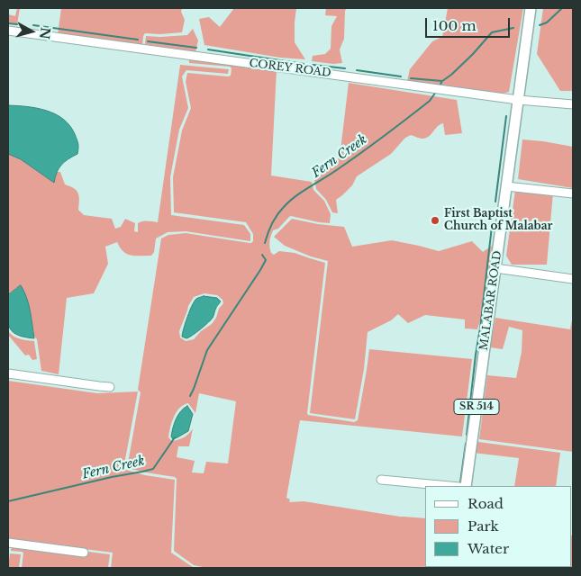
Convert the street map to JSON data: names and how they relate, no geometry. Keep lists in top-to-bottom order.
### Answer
{
  "streets": {
    "main road": ["MALABAR ROAD", "SR 514"],
    "street": ["COREY ROAD"]
  },
  "crossings": [
    ["COREY ROAD", "MALABAR ROAD"]
  ],
  "water": ["Fern Creek"],
  "places": ["First Baptist Church of Malabar"],
  "legend": ["Road", "Park", "Water"],
  "scale_bar": "100 m",
  "north": "right"
}
